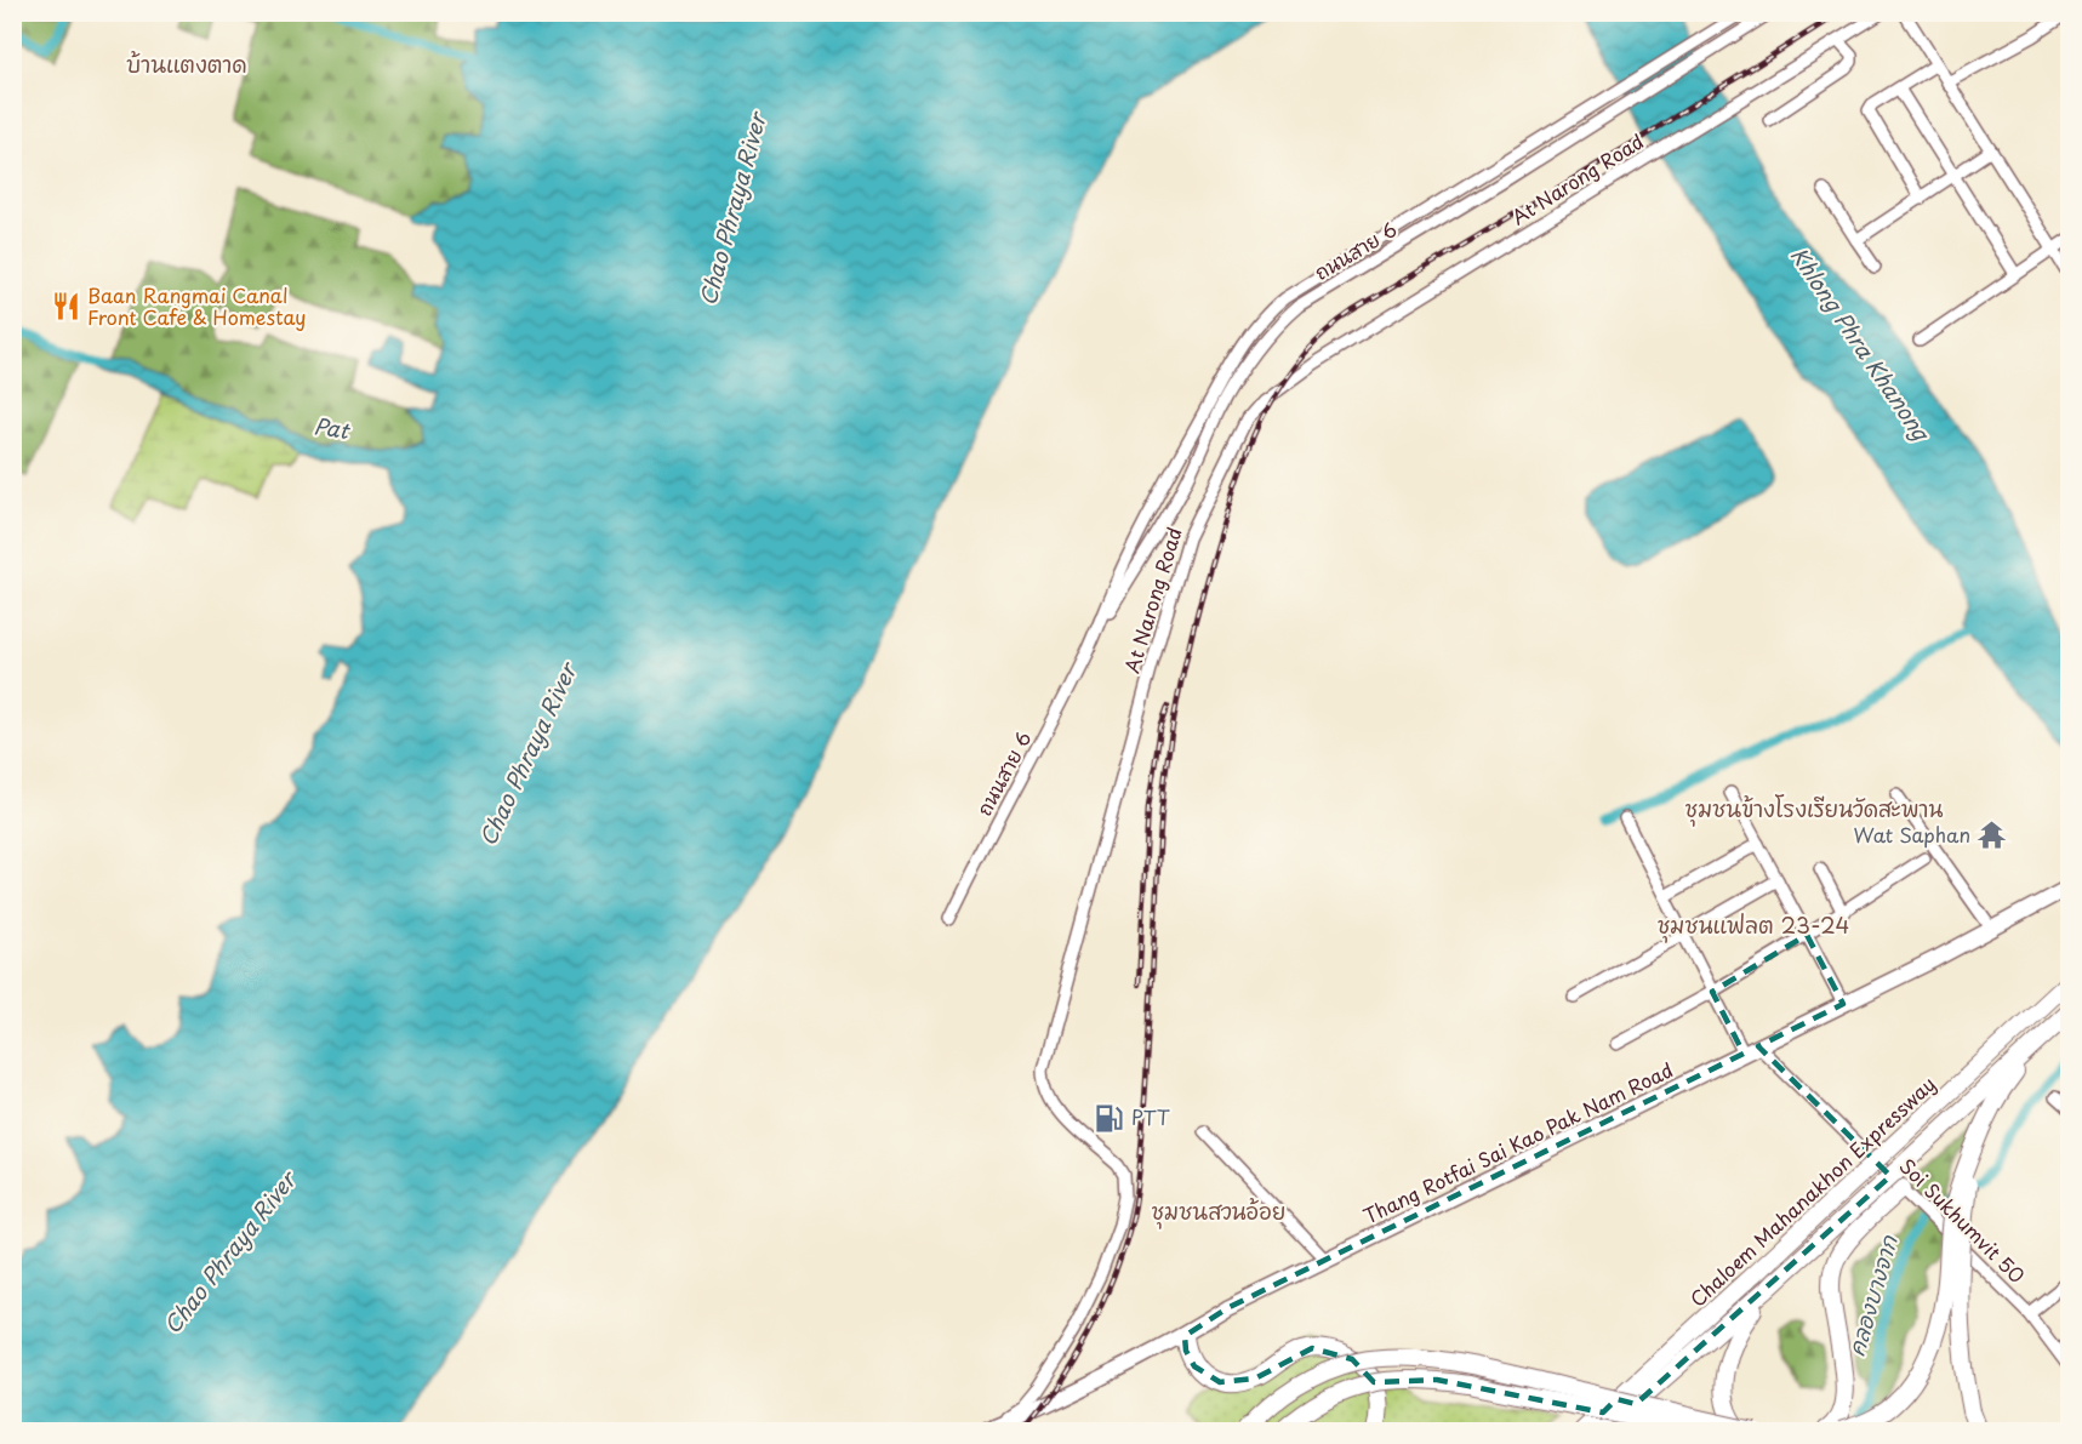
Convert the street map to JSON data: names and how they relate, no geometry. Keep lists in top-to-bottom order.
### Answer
{
  "streets": {
    "highway": ["Chaloem Mahanakhon Expressway"],
    "main road": ["Thang Rotfai Sai Kao Pak Nam Road"],
    "street": ["At Narong Road", "ถนนสาย 6", "Soi Sukhumvit 50"]
  },
  "crossings": [
    ["At Narong Road", "Thang Rotfai Sai Kao Pak Nam Road"],
    ["Thang Rotfai Sai Kao Pak Nam Road", "Soi Sukhumvit 50"]
  ],
  "districts": [
    "บ้านแตงตาด",
    "ชุมชนข้างโรงเรียนวัดสะพาน",
    "ชุมชนแฟลต 23-24",
    "ชุมชนสวนอ้อย"
  ],
  "water": [
    "Chao Phraya River",
    "Khlong Phra Khanong",
    "Pat",
    "คลองบางจาก"
  ],
  "places": {
    "restaurant": ["Baan Rangmai Canal Front Cafe & Homestay"],
    "temple": ["Wat Saphan"],
    "fuel station": ["PTT"]
  }
}
